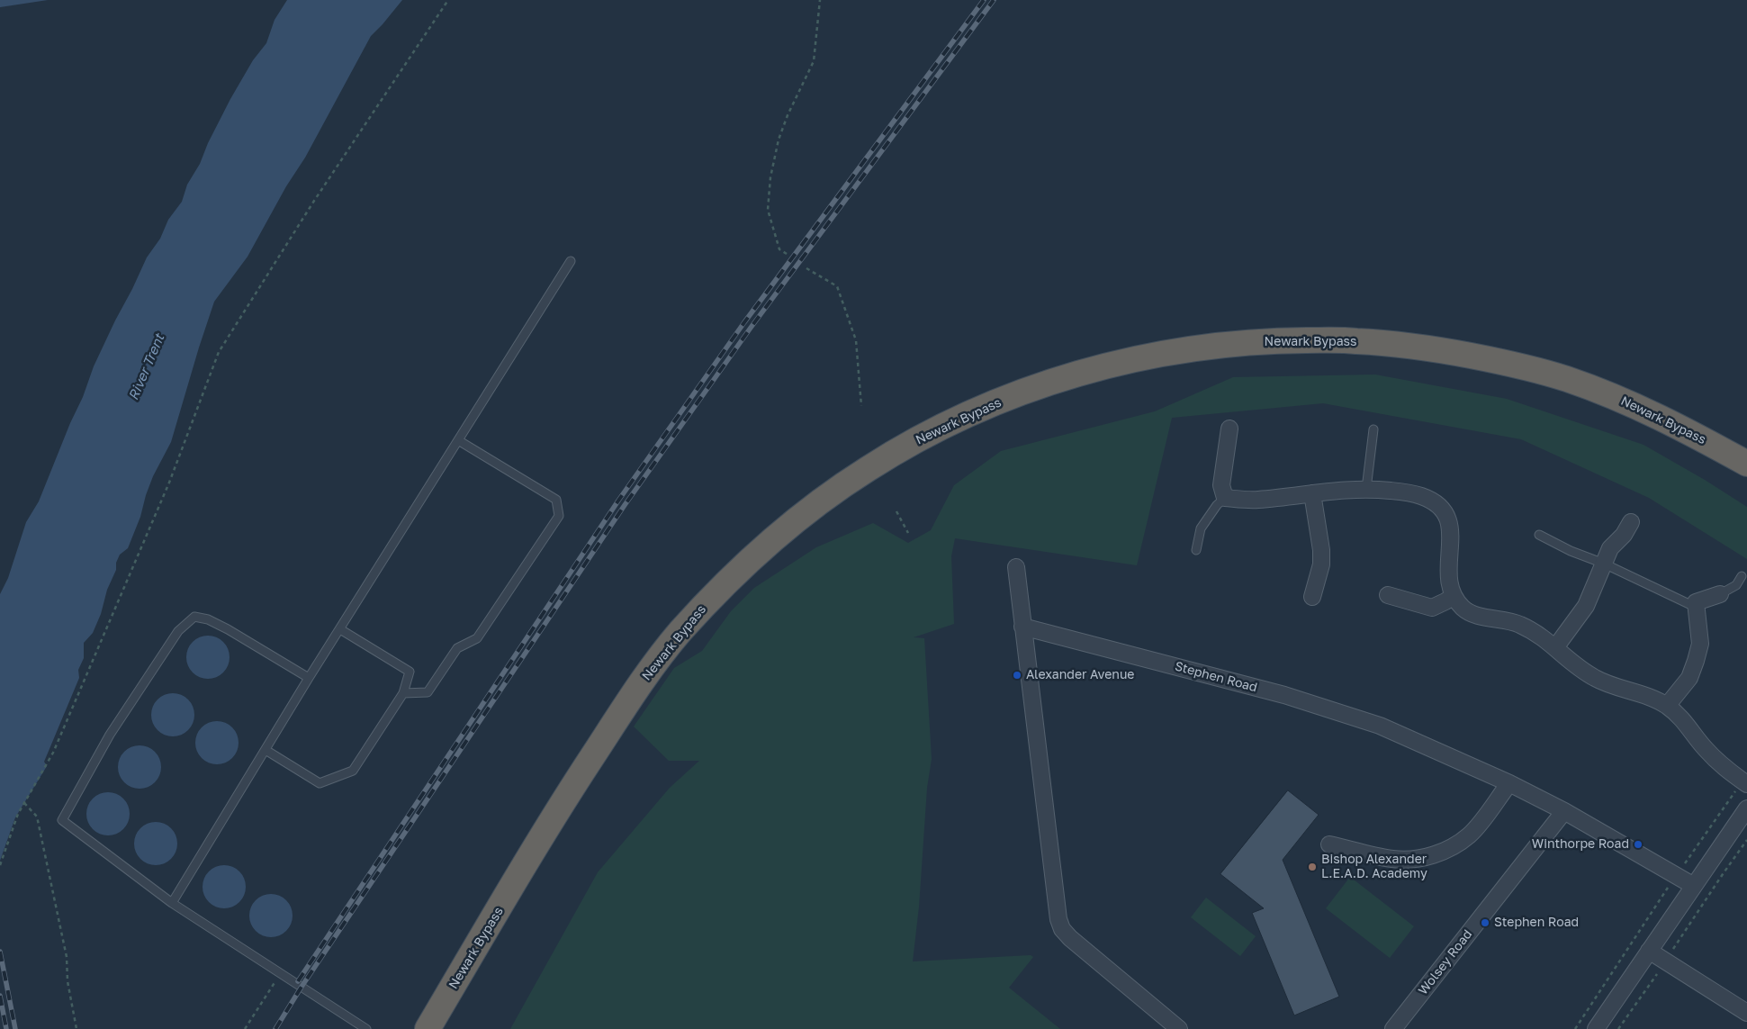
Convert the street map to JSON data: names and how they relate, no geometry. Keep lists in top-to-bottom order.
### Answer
{
  "streets": {
    "highway": ["Newark Bypass"],
    "street": ["Stephen Road", "Wolsey Road"]
  },
  "crossings": [
    ["Stephen Road", "Wolsey Road"]
  ],
  "water": ["River Trent"],
  "places": [
    "Alexander Avenue",
    "Winthorpe Road",
    "Bishop Alexander L.E.A.D. Academy",
    "Stephen Road"
  ]
}
